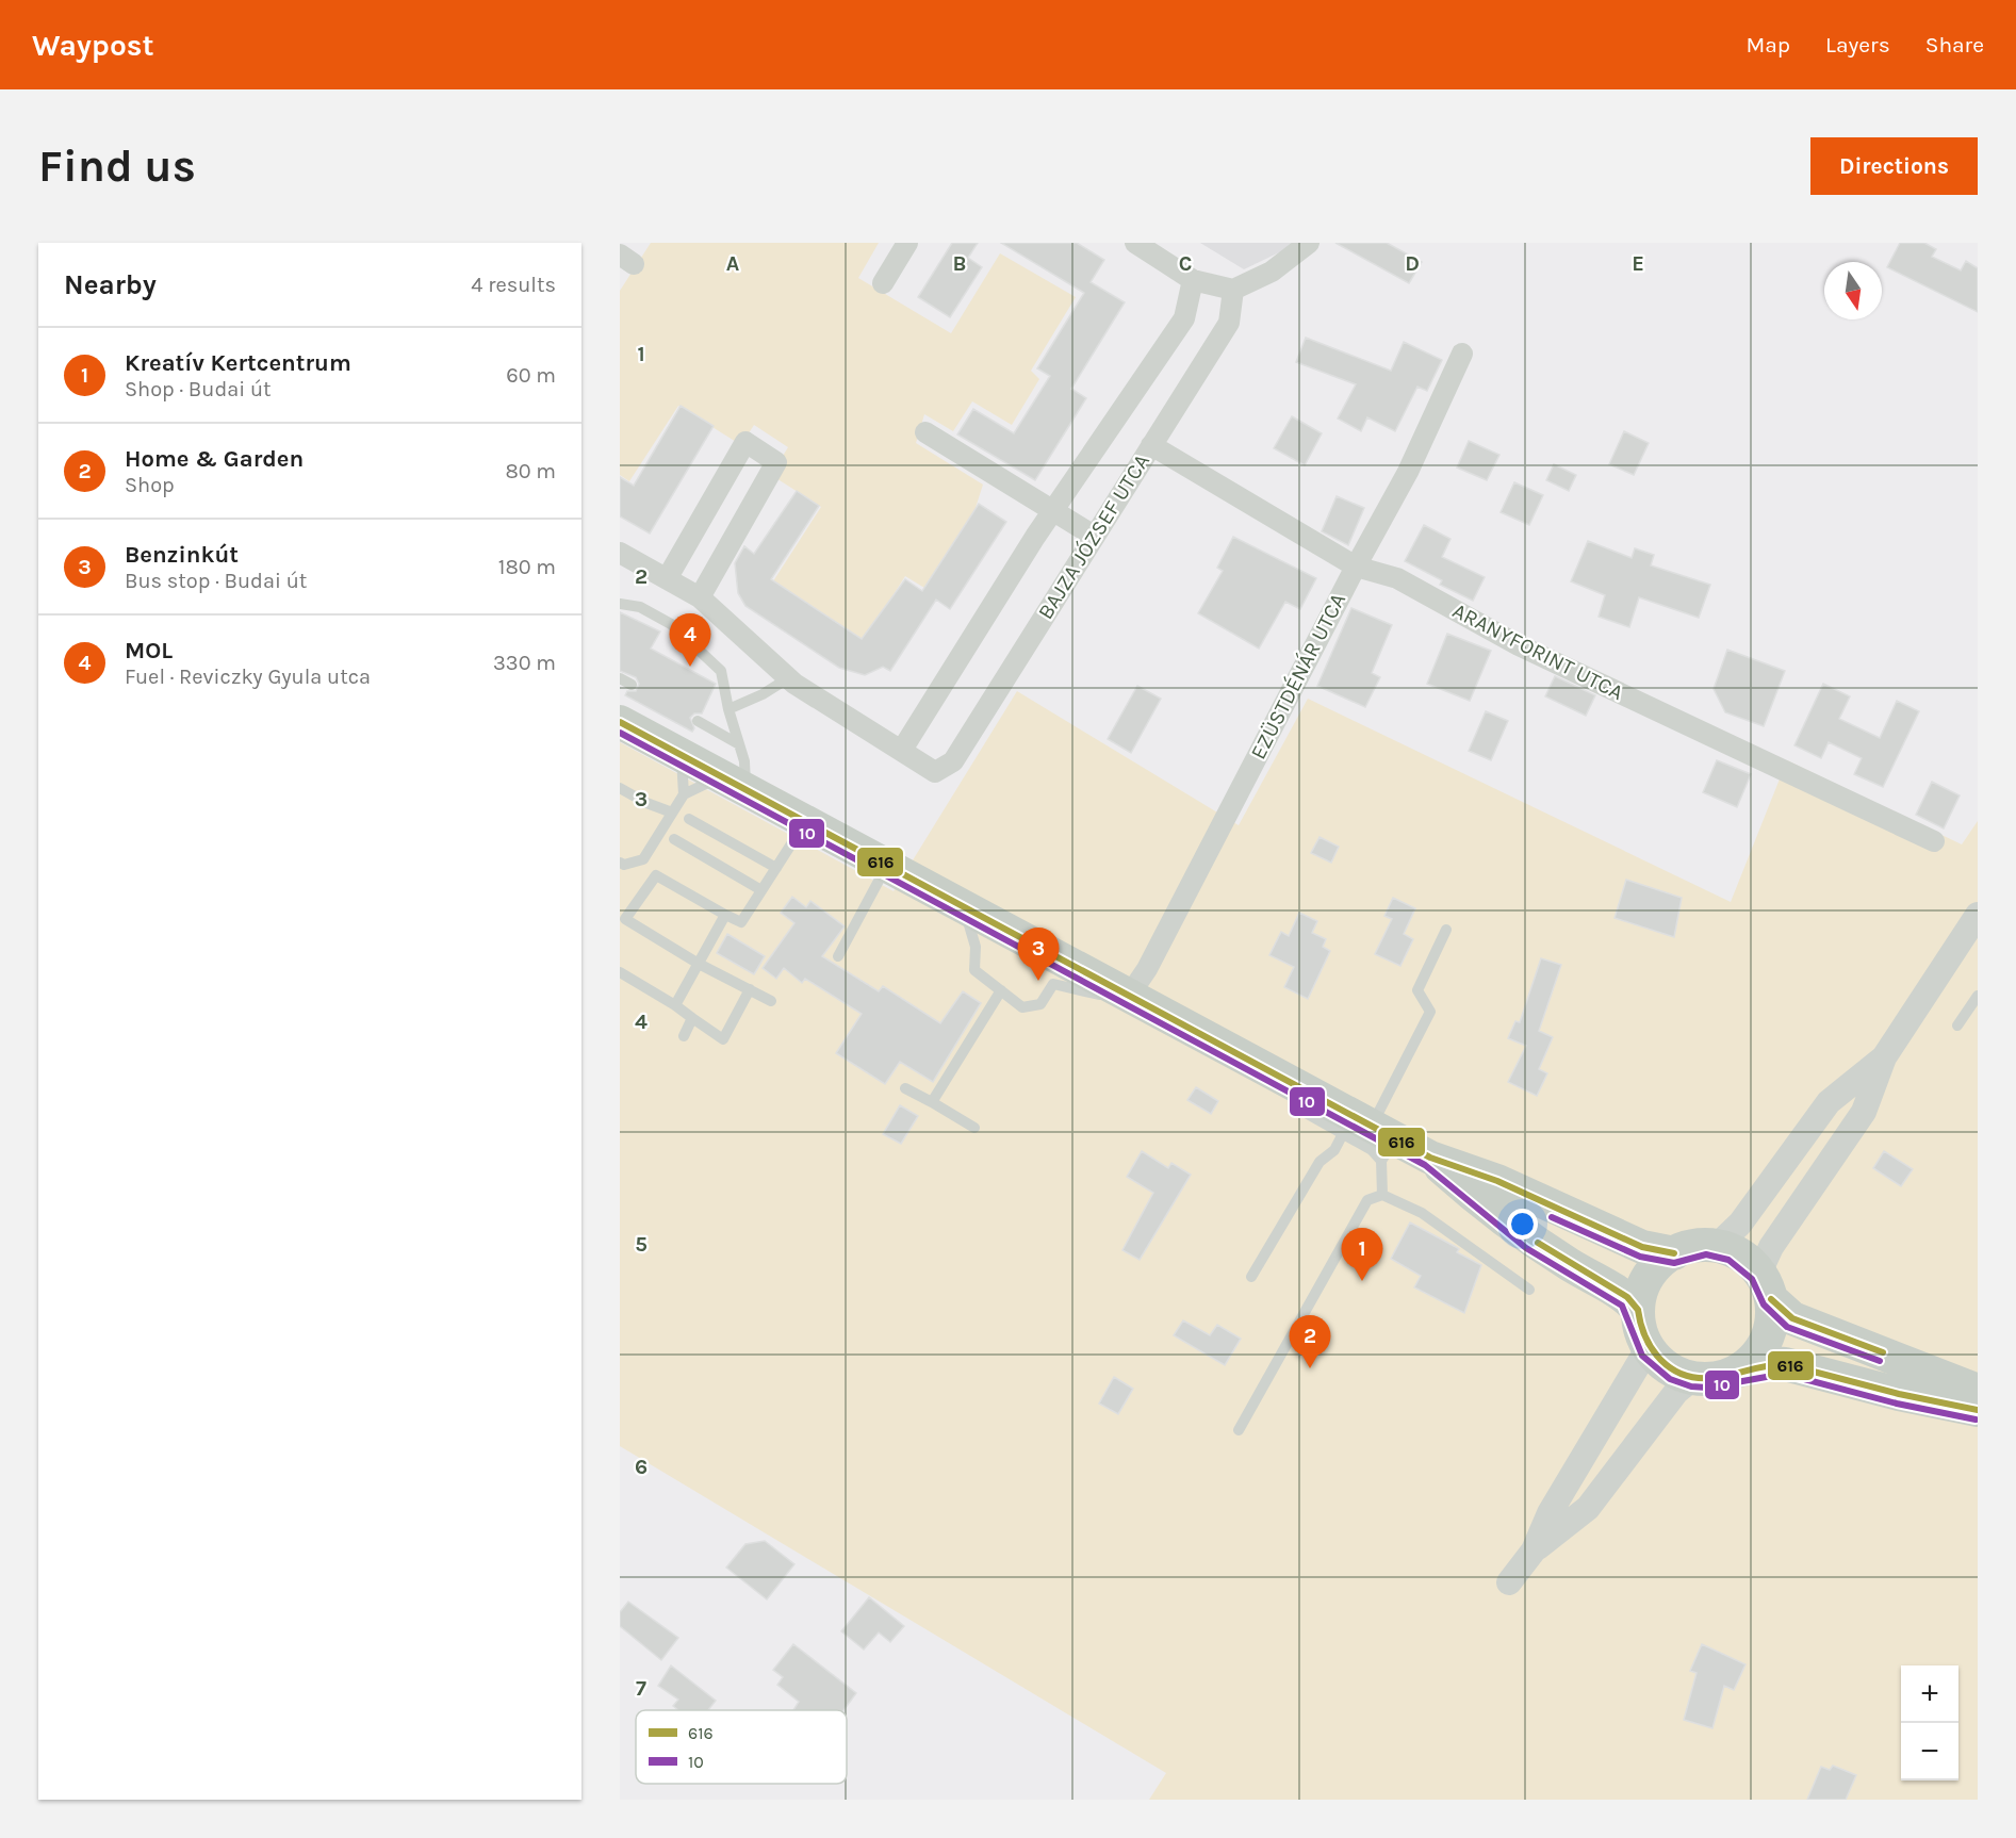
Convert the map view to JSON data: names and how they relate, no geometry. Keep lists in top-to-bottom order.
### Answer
{
  "streets": {
    "street": ["BAJZA JÓZSEF UTCA", "ARANYFORINT UTCA", "EZÜSTDÉNÁR UTCA"]
  },
  "crossings": [
    ["BAJZA JÓZSEF UTCA", "ARANYFORINT UTCA"],
    ["ARANYFORINT UTCA", "EZÜSTDÉNÁR UTCA"]
  ],
  "lines": ["transit line 616", "transit line 10"],
  "legend": ["616", "10"],
  "north": "bottom",
  "page": {
    "header": "Waypost",
    "nav": ["Map", "Layers", "Share"],
    "buttons": "Directions",
    "title": "Find us",
    "heading": ["Nearby", "4 results"],
    "list": [
      {
        "mark": "1",
        "name": "Kreatív Kertcentrum",
        "note": "Shop · Budai út",
        "value": "60 m"
      },
      {
        "mark": "2",
        "name": "Home & Garden",
        "note": "Shop",
        "value": "80 m"
      },
      {
        "mark": "3",
        "name": "Benzinkút",
        "note": "Bus stop · Budai út",
        "value": "180 m"
      },
      {
        "mark": "4",
        "name": "MOL",
        "note": "Fuel · Reviczky Gyula utca",
        "value": "330 m"
      }
    ],
    "pins": [
      "4",
      "3",
      "1",
      "2"
    ],
    "map_buttons": ["+", "−"]
  },
  "grid": {
    "columns": [
      "A",
      "B",
      "C",
      "D",
      "E"
    ],
    "rows": [
      "1",
      "2",
      "3",
      "4",
      "5",
      "6",
      "7"
    ]
  }
}
